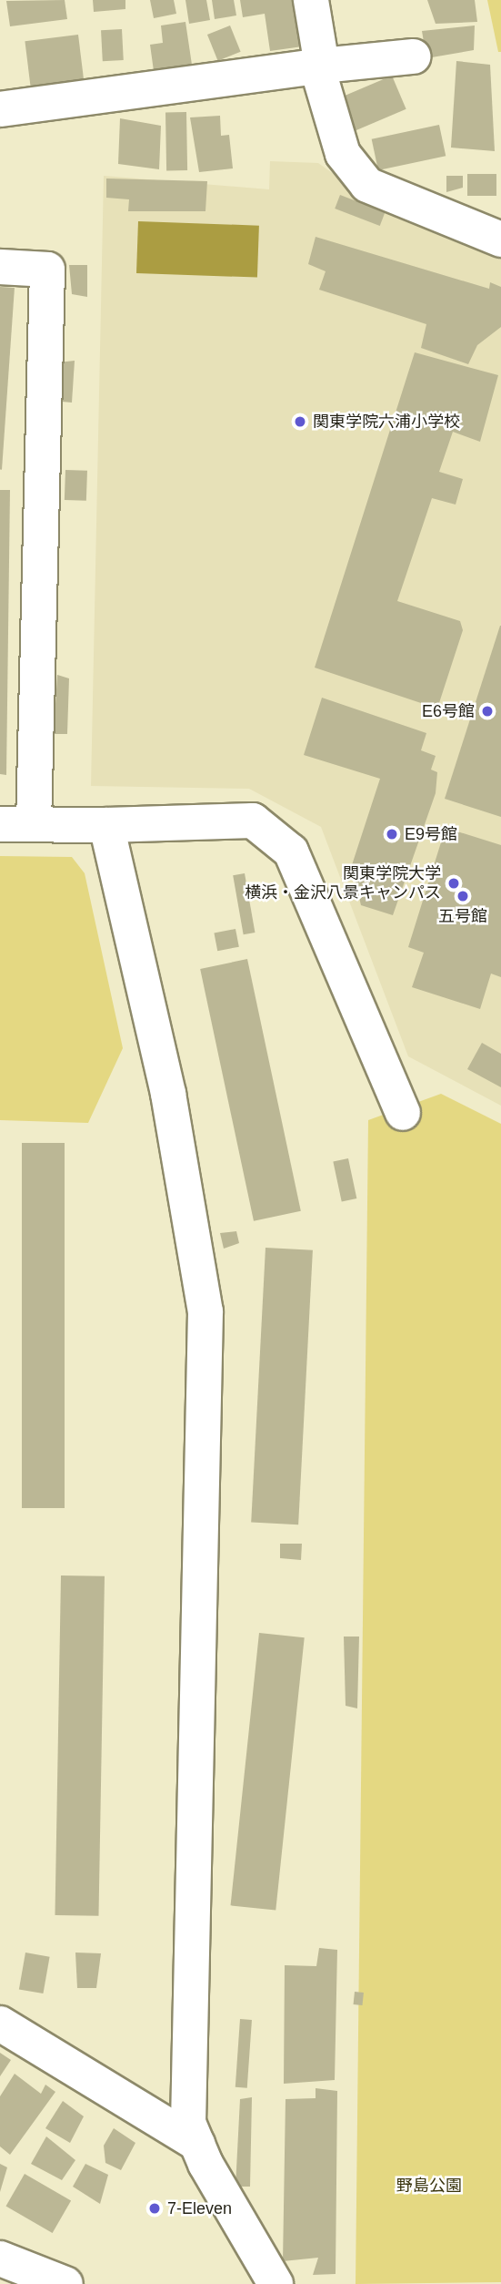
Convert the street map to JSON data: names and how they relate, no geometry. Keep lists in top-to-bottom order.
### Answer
{
  "parks": ["野島公園"],
  "places": [
    "関東学院六浦小学校",
    "E6号館",
    "E9号館",
    "関東学院大学 横浜・金沢八景キャンパス",
    "五号館",
    "7-Eleven"
  ]
}
